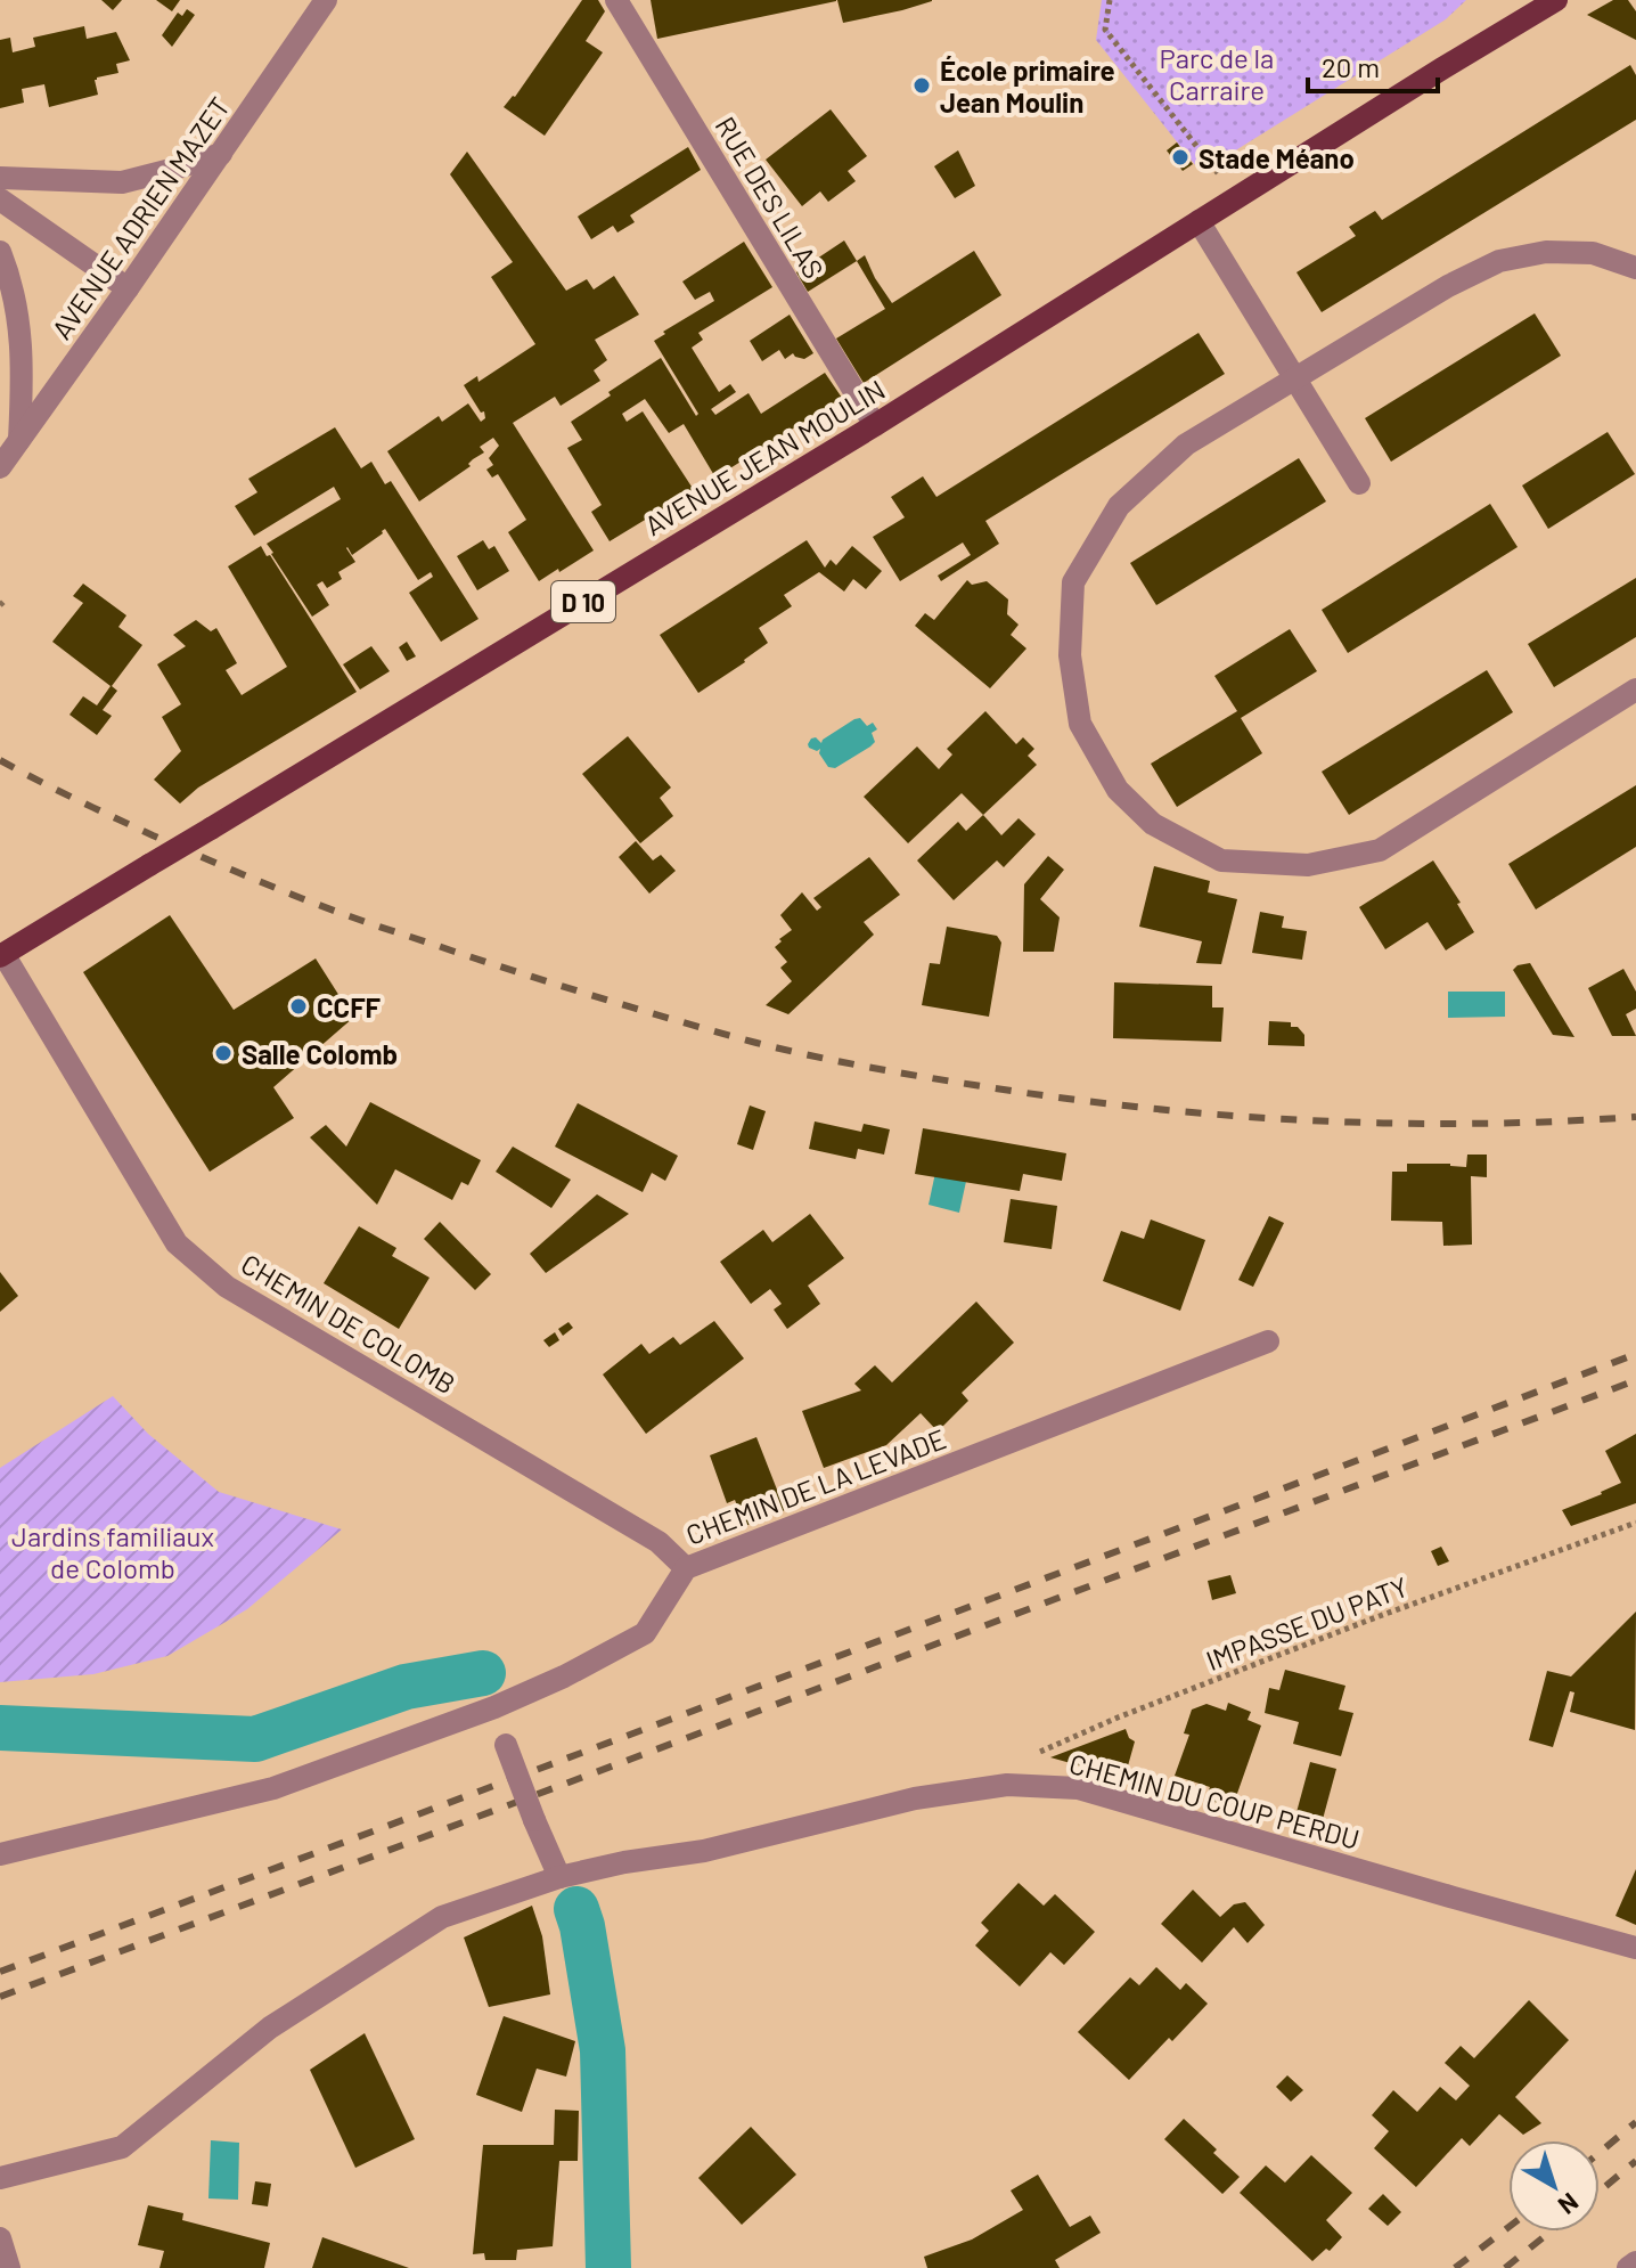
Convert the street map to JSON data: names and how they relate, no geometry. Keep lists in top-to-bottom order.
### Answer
{
  "streets": {
    "main road": ["AVENUE JEAN MOULIN", "D 10"],
    "street": [
      "RUE DES LILAS",
      "AVENUE ADRIEN MAZET",
      "CHEMIN DE COLOMB",
      "CHEMIN DE LA LEVADE",
      "CHEMIN DU COUP PERDU"
    ],
    "path": ["IMPASSE DU PATY"]
  },
  "crossings": [
    ["RUE DES LILAS", "AVENUE JEAN MOULIN"],
    ["AVENUE JEAN MOULIN", "CHEMIN DE COLOMB"],
    ["CHEMIN DE COLOMB", "CHEMIN DE LA LEVADE"],
    ["IMPASSE DU PATY", "CHEMIN DU COUP PERDU"]
  ],
  "parks": ["Parc de la Carraire", "Jardins familiaux de Colomb"],
  "places": [
    "École primaire Jean Moulin",
    "Stade Méano",
    "CCFF",
    "Salle Colomb"
  ],
  "scale_bar": "20 m",
  "north": "bottom right"
}
